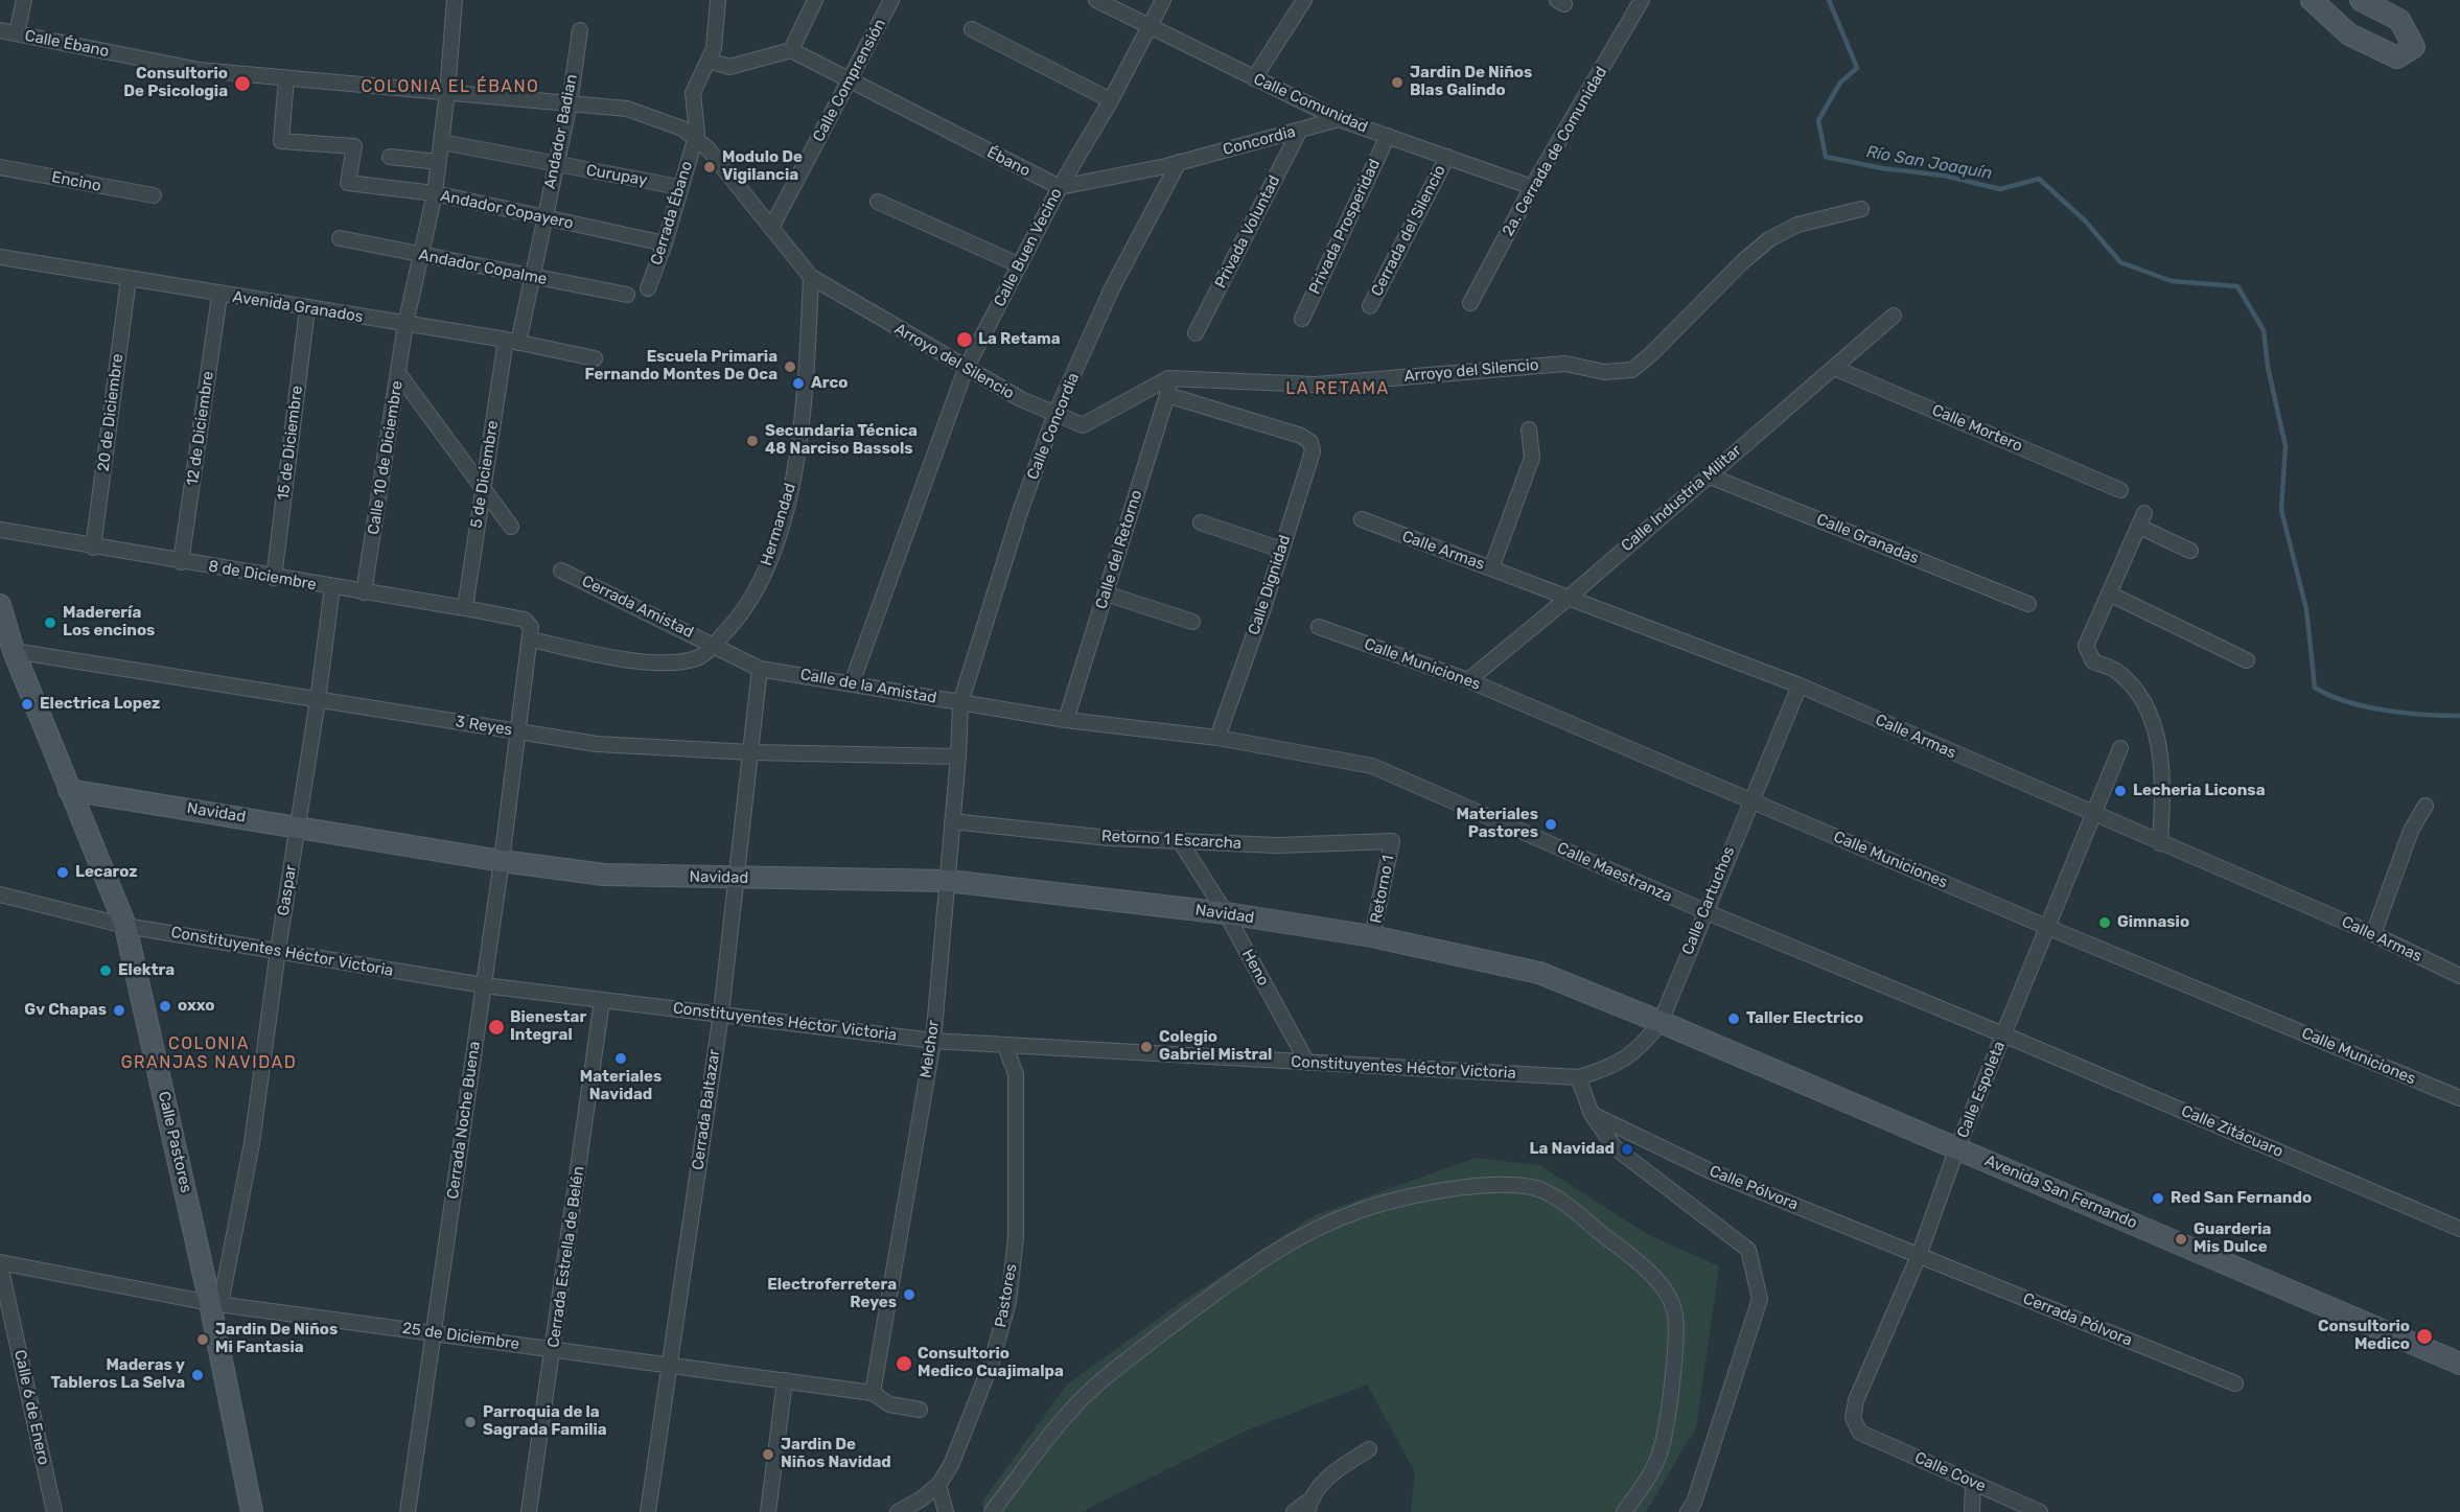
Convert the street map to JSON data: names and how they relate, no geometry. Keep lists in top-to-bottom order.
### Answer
{
  "streets": {
    "street": [
      "Calle Ébano",
      "Calle Comprensión",
      "Calle Comunidad",
      "Andador Badian",
      "Concordia",
      "2a. Cerrada de Comunidad",
      "Ébano",
      "Curupay",
      "Encino",
      "Andador Copayero",
      "Cerrada Ébano",
      "Privada Prosperidad",
      "Cerrada del Silencio",
      "Privada Voluntad",
      "Calle Buen Vecino",
      "Andador Copalme",
      "Avenida Granados",
      "Arroyo del Silencio",
      "20 de Diciembre",
      "Calle Concordia",
      "12 de Diciembre",
      "Calle Mortero",
      "15 de Diciembre",
      "Calle 10 de Diciembre",
      "5 de Diciembre",
      "Calle Industria Militar",
      "Hermandad",
      "Calle Granadas",
      "Calle del Retorno",
      "Calle Armas",
      "8 de Diciembre",
      "Calle Dignidad",
      "Cerrada Amistad",
      "Calle Municiones",
      "Calle de la Amistad",
      "3 Reyes",
      "Navidad",
      "Retorno 1 Escarcha",
      "Calle Maestranza",
      "Retorno 1",
      "Gaspar",
      "Calle Cartuchos",
      "Constituyentes Héctor Victoria",
      "Heno",
      "Melchor",
      "Calle Espoleta",
      "Cerrada Baltazar",
      "Cerrada Noche Buena",
      "Calle Zitácuaro",
      "Calle Pastores",
      "Calle Pólvora",
      "Avenida San Fernando",
      "Cerrada Estrella de Belén",
      "Pastores",
      "Cerrada Pólvora",
      "25 de Diciembre",
      "Calle 6 de Enero",
      "Calle Cove"
    ]
  },
  "crossings": [
    ["Calle Ébano", "Calle Comprensión"],
    ["Calle Ébano", "Andador Badian"],
    ["Calle Ébano", "Andador Copayero"],
    ["Calle Ébano", "Cerrada Ébano"],
    ["Calle Ébano", "Arroyo del Silencio"],
    ["Calle Ébano", "Calle 10 de Diciembre"],
    ["Calle Ébano", "Hermandad"],
    ["Calle Comprensión", "Ébano"],
    ["Calle Comunidad", "Concordia"],
    ["Calle Comunidad", "2a. Cerrada de Comunidad"],
    ["Calle Comunidad", "Privada Prosperidad"],
    ["Calle Comunidad", "Cerrada del Silencio"],
    ["Calle Comunidad", "Calle Buen Vecino"],
    ["Andador Badian", "Curupay"],
    ["Andador Badian", "Andador Copayero"],
    ["Andador Badian", "Andador Copalme"],
    ["Andador Badian", "Avenida Granados"],
    ["Andador Badian", "5 de Diciembre"],
    ["Concordia", "Privada Voluntad"],
    ["Concordia", "Calle Concordia"],
    ["Ébano", "Calle Buen Vecino"],
    ["Curupay", "Cerrada Ébano"],
    ["Curupay", "Calle 10 de Diciembre"],
    ["Andador Copayero", "Cerrada Ébano"],
    ["Andador Copayero", "Calle 10 de Diciembre"],
    ["Calle Buen Vecino", "Arroyo del Silencio"],
    ["Calle Buen Vecino", "Calle de la Amistad"],
    ["Andador Copalme", "Calle 10 de Diciembre"],
    ["Avenida Granados", "20 de Diciembre"],
    ["Avenida Granados", "12 de Diciembre"],
    ["Avenida Granados", "15 de Diciembre"],
    ["Avenida Granados", "Calle 10 de Diciembre"],
    ["Avenida Granados", "5 de Diciembre"],
    ["Arroyo del Silencio", "Calle Concordia"],
    ["Arroyo del Silencio", "Hermandad"],
    ["Arroyo del Silencio", "Calle del Retorno"],
    ["20 de Diciembre", "8 de Diciembre"],
    ["Calle Concordia", "Calle de la Amistad"],
    ["Calle Concordia", "Melchor"],
    ["12 de Diciembre", "8 de Diciembre"],
    ["Calle Mortero", "Calle Industria Militar"],
    ["15 de Diciembre", "8 de Diciembre"],
    ["Calle 10 de Diciembre", "8 de Diciembre"],
    ["5 de Diciembre", "8 de Diciembre"],
    ["Calle Industria Militar", "Calle Granadas"],
    ["Calle Industria Militar", "Calle Armas"],
    ["Calle Industria Militar", "Calle Municiones"],
    ["Hermandad", "Cerrada Amistad"],
    ["Hermandad", "Calle de la Amistad"],
    ["Calle del Retorno", "Calle Dignidad"],
    ["Calle del Retorno", "Calle de la Amistad"],
    ["Calle Armas", "Calle Cartuchos"],
    ["Calle Armas", "Calle Espoleta"],
    ["8 de Diciembre", "Gaspar"],
    ["8 de Diciembre", "Cerrada Noche Buena"],
    ["Calle Dignidad", "Calle de la Amistad"],
    ["Calle Dignidad", "Calle Maestranza"],
    ["Cerrada Amistad", "Calle de la Amistad"],
    ["Calle Municiones", "Calle Cartuchos"],
    ["Calle Municiones", "Calle Espoleta"],
    ["Calle de la Amistad", "Calle Maestranza"],
    ["Calle de la Amistad", "Melchor"],
    ["Calle de la Amistad", "Cerrada Baltazar"],
    ["3 Reyes", "Gaspar"],
    ["3 Reyes", "Melchor"],
    ["3 Reyes", "Cerrada Baltazar"],
    ["3 Reyes", "Cerrada Noche Buena"],
    ["3 Reyes", "Calle Pastores"],
    ["Navidad", "Retorno 1"],
    ["Navidad", "Gaspar"],
    ["Navidad", "Calle Cartuchos"],
    ["Navidad", "Heno"],
    ["Navidad", "Melchor"],
    ["Navidad", "Cerrada Baltazar"],
    ["Navidad", "Cerrada Noche Buena"],
    ["Navidad", "Calle Pastores"],
    ["Navidad", "Avenida San Fernando"],
    ["Retorno 1 Escarcha", "Retorno 1"],
    ["Retorno 1 Escarcha", "Heno"],
    ["Retorno 1 Escarcha", "Melchor"],
    ["Calle Maestranza", "Calle Cartuchos"],
    ["Calle Maestranza", "Calle Espoleta"],
    ["Calle Maestranza", "Calle Zitácuaro"],
    ["Gaspar", "Constituyentes Héctor Victoria"],
    ["Gaspar", "Calle Pastores"],
    ["Gaspar", "25 de Diciembre"],
    ["Calle Cartuchos", "Constituyentes Héctor Victoria"],
    ["Calle Cartuchos", "Avenida San Fernando"],
    ["Constituyentes Héctor Victoria", "Heno"],
    ["Constituyentes Héctor Victoria", "Melchor"],
    ["Constituyentes Héctor Victoria", "Cerrada Baltazar"],
    ["Constituyentes Héctor Victoria", "Cerrada Noche Buena"],
    ["Constituyentes Héctor Victoria", "Calle Pastores"],
    ["Constituyentes Héctor Victoria", "Cerrada Estrella de Belén"],
    ["Constituyentes Héctor Victoria", "Pastores"],
    ["Melchor", "25 de Diciembre"],
    ["Calle Espoleta", "Calle Zitácuaro"],
    ["Calle Espoleta", "Calle Pólvora"],
    ["Calle Espoleta", "Avenida San Fernando"],
    ["Calle Espoleta", "Cerrada Pólvora"],
    ["Calle Espoleta", "Calle Cove"],
    ["Cerrada Baltazar", "25 de Diciembre"],
    ["Cerrada Noche Buena", "25 de Diciembre"],
    ["Calle Pastores", "25 de Diciembre"],
    ["Calle Pólvora", "Cerrada Pólvora"],
    ["Cerrada Estrella de Belén", "25 de Diciembre"],
    ["25 de Diciembre", "Calle 6 de Enero"]
  ],
  "districts": ["COLONIA EL ÉBANO", "LA RETAMA", "COLONIA GRANJAS NAVIDAD"],
  "water": ["Río San Joaquín"],
  "places": [
    "Jardin De Niños Blas Galindo",
    "Consultorio De Psicologia",
    "Modulo De Vigilancia",
    "La Retama",
    "Escuela Primaria Fernando Montes De Oca",
    "Arco",
    "Secundaria Técnica 48 Narciso Bassols",
    "Maderería Los encinos",
    "Electrica Lopez",
    "Lecheria Liconsa",
    "Materiales Pastores",
    "Lecaroz",
    "Gimnasio",
    "Elektra",
    "oxxo",
    "Gv Chapas",
    "Taller Electrico",
    "Bienestar Integral",
    "Colegio Gabriel Mistral",
    "Materiales Navidad",
    "La Navidad",
    "Red San Fernando",
    "Guarderia Mis Dulce",
    "Electroferretera Reyes",
    "Consultorio Medico",
    "Jardin De Niños Mi Fantasia",
    "Consultorio Medico Cuajimalpa",
    "Maderas y Tableros La Selva",
    "Parroquia de la Sagrada Familia",
    "Jardin De Niños Navidad"
  ]
}
